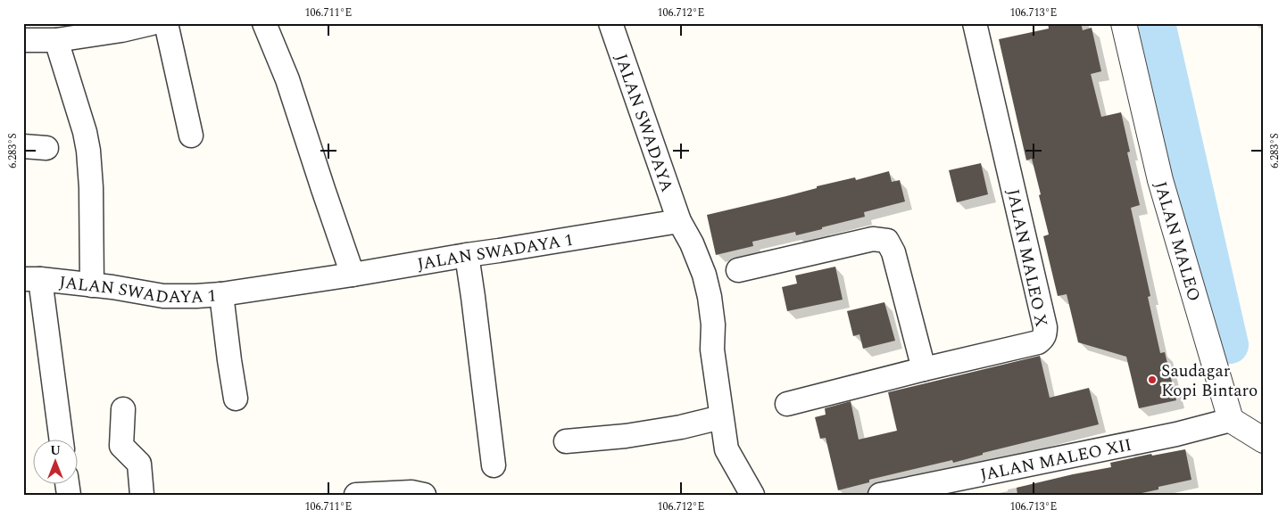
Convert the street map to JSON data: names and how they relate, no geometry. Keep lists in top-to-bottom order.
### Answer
{
  "streets": {
    "street": [
      "JALAN SWADAYA",
      "JALAN MALEO",
      "JALAN SWADAYA 1",
      "JALAN MALEO X",
      "JALAN MALEO XII"
    ]
  },
  "crossings": [
    ["JALAN SWADAYA", "JALAN SWADAYA 1"],
    ["JALAN MALEO", "JALAN MALEO XII"]
  ],
  "places": ["Saudagar Kopi Bintaro"],
  "north": "top",
  "coordinates": [
    "106.711°E",
    "106.712°E",
    "106.713°E",
    "6.283°S"
  ]
}
